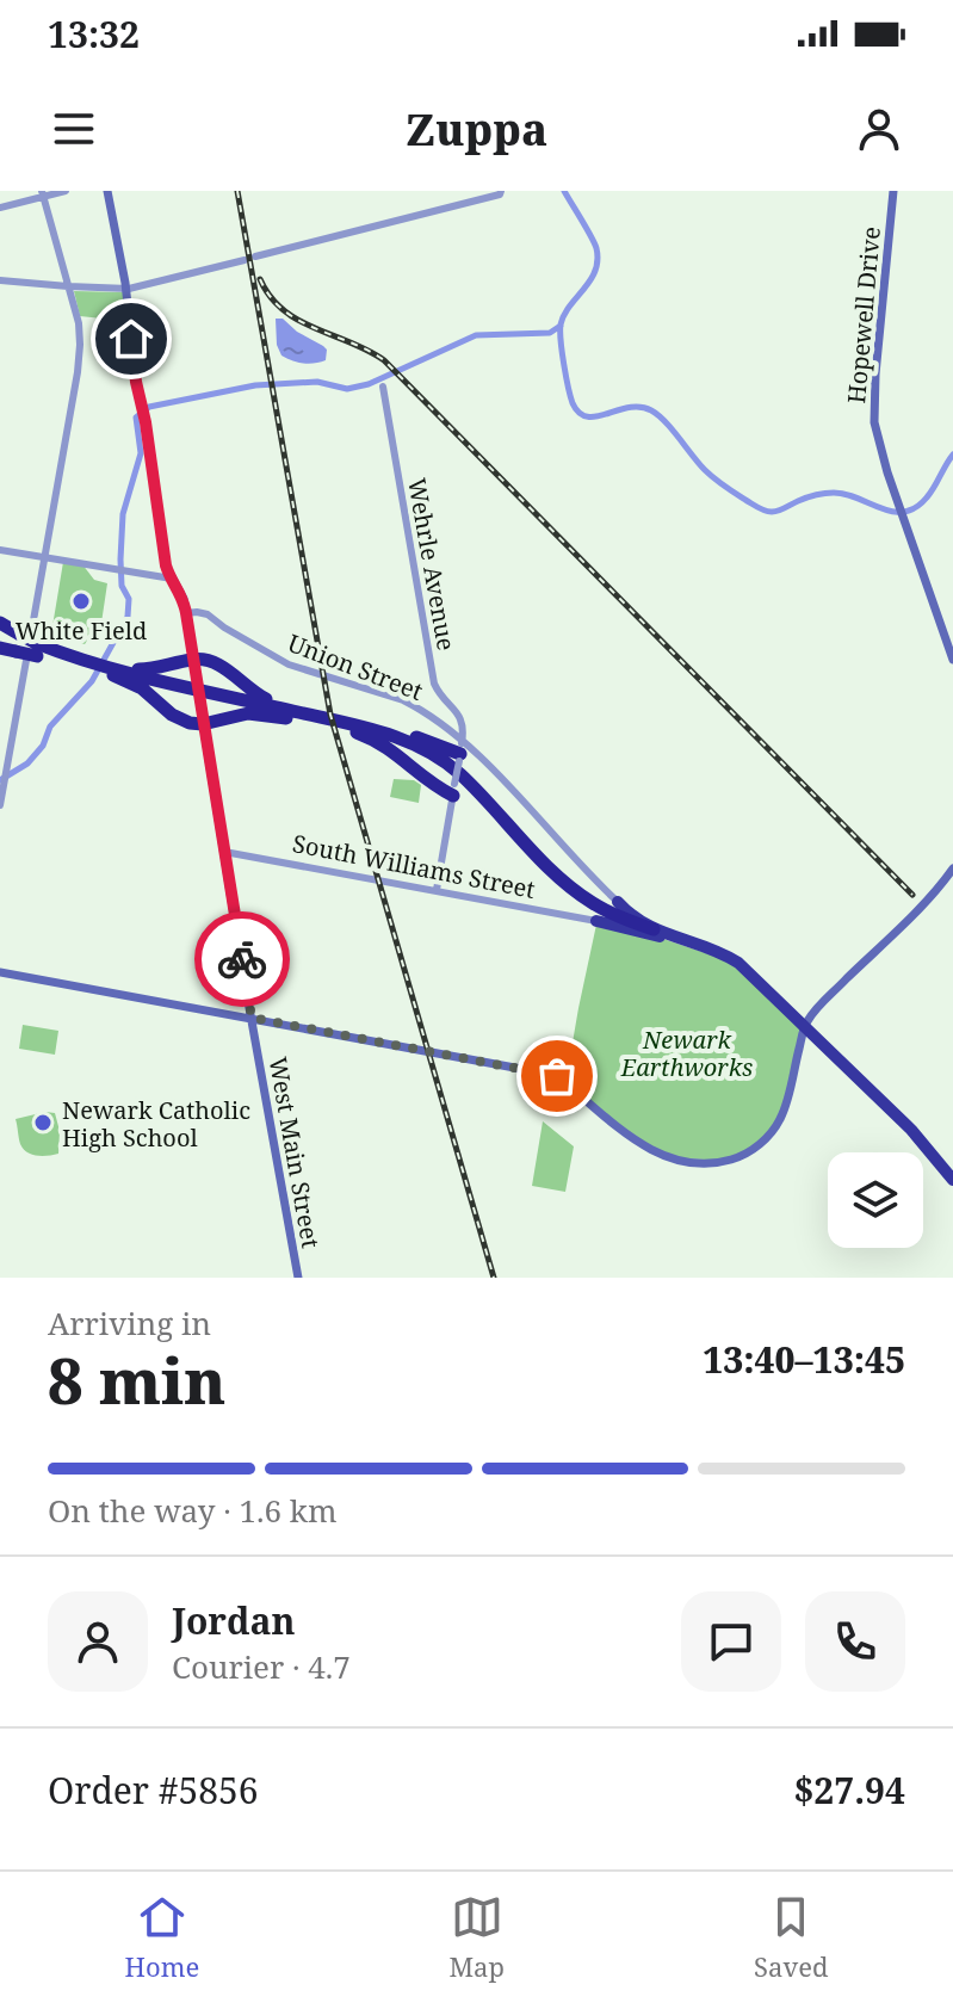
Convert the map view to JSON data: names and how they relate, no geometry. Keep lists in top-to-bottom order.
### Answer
{
  "streets": {
    "main road": ["Hopewell Drive", "West Main Street"],
    "street": ["Wehrle Avenue", "Union Street", "South Williams Street"]
  },
  "crossings": [
    ["Wehrle Avenue", "Union Street"],
    ["Union Street", "West Main Street"],
    ["South Williams Street", "West Main Street"]
  ],
  "parks": ["Newark Earthworks"],
  "places": ["White Field", "Newark Catholic High School"],
  "page": {
    "status": "13:32",
    "header": "Zuppa",
    "heading": ["8 min", "Arriving in", "13:40–13:45"],
    "panel": [
      "Jordan",
      "Courier · 4.7",
      "Order #5856",
      "$27.94"
    ],
    "bar": "On the way · 1.6 km",
    "tabs": ["Home", "Map", "Saved"]
  }
}
